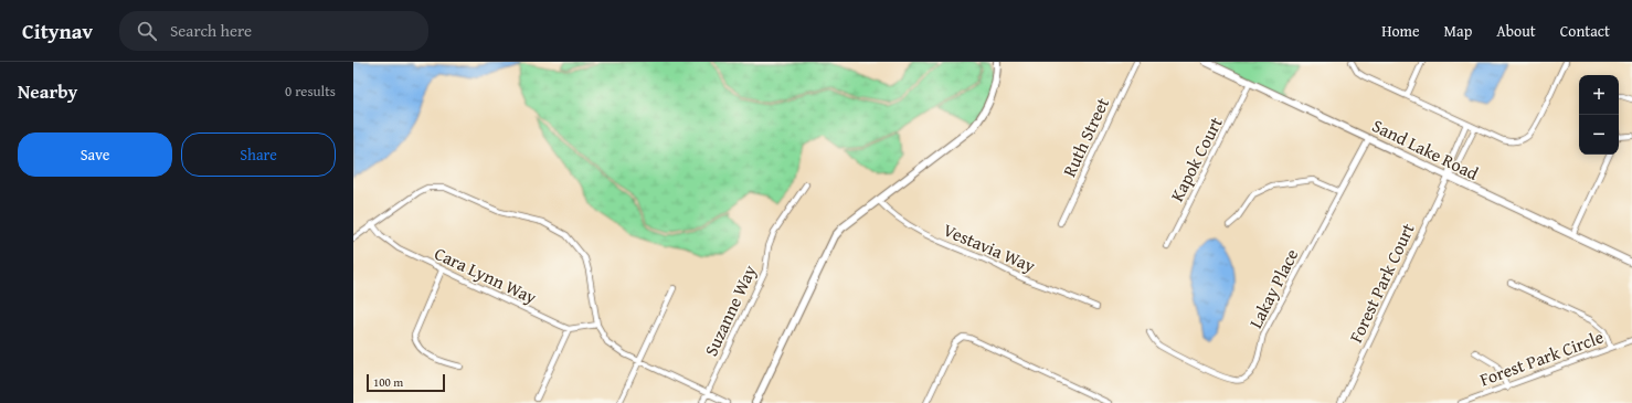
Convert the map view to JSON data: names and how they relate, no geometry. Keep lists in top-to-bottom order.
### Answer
{
  "streets": {
    "street": [
      "Ruth Street",
      "Sand Lake Road",
      "Kapok Court",
      "Vestavia Way",
      "Cara Lynn Way",
      "Forest Park Court",
      "Lakay Place",
      "Suzanne Way",
      "Forest Park Circle"
    ]
  },
  "crossings": [
    ["Sand Lake Road", "Kapok Court"],
    ["Sand Lake Road", "Forest Park Court"],
    ["Sand Lake Road", "Lakay Place"]
  ],
  "scale_bar": "100 m",
  "page": {
    "header": "Citynav",
    "search": "Search here",
    "nav": [
      "Home",
      "Map",
      "About",
      "Contact"
    ],
    "heading": ["Nearby", "0 results"],
    "map_buttons": ["+", "−"],
    "buttons": ["Save", "Share"],
    "scale": "100 m"
  }
}
